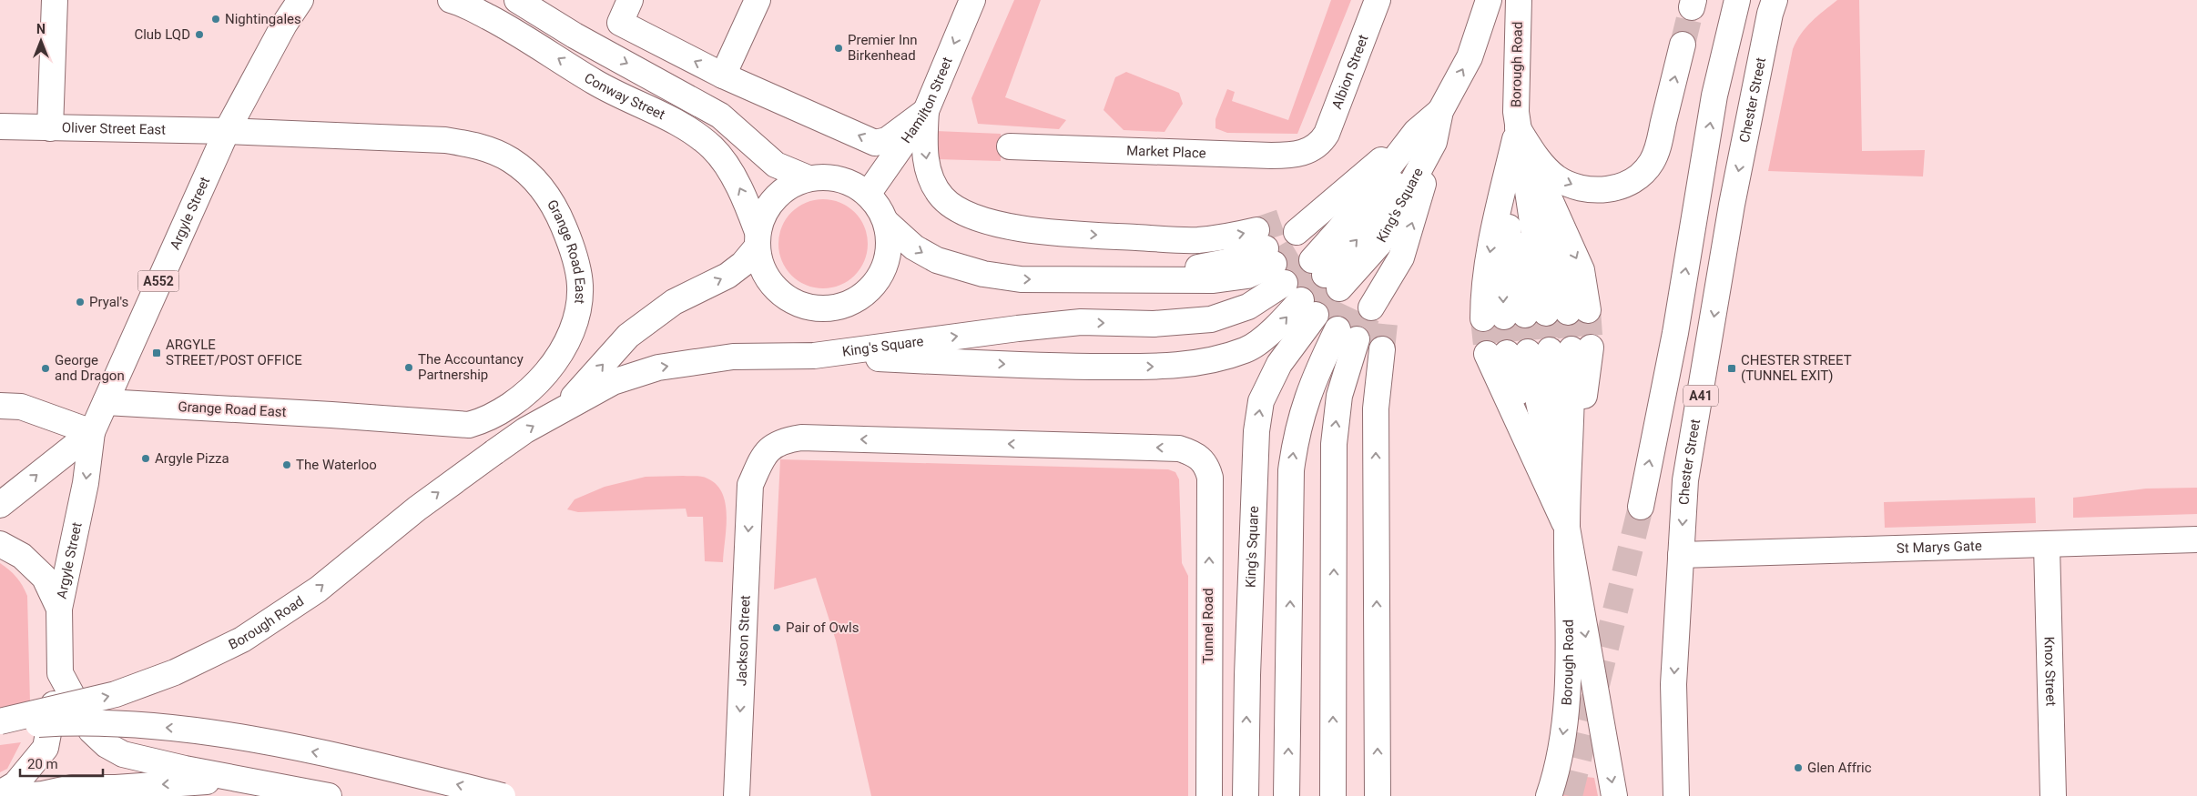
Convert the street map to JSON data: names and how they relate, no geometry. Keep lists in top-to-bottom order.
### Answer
{
  "streets": {
    "main road": [
      "Borough Road",
      "Albion Street",
      "Conway Street",
      "Hamilton Street",
      "Chester Street",
      "Oliver Street East",
      "Market Place",
      "King's Square",
      "Argyle Street",
      "Grange Road East",
      "A552",
      "A41",
      "St Marys Gate",
      "Tunnel Road",
      "Jackson Street",
      "Knox Street"
    ]
  },
  "crossings": [
    ["Borough Road", "King's Square"],
    ["Albion Street", "Market Place"],
    ["Conway Street", "Hamilton Street"],
    ["Chester Street", "St Marys Gate"],
    ["Oliver Street East", "Argyle Street"],
    ["Oliver Street East", "Grange Road East"],
    ["Argyle Street", "Grange Road East"],
    ["Argyle Street", "A552"],
    ["St Marys Gate", "Knox Street"],
    ["Tunnel Road", "Jackson Street"]
  ],
  "one_way": ["King's Square", "Jackson Street"],
  "places": {
    "other": [
      "Nightingales",
      "Club LQD",
      "Premier Inn Birkenhead",
      "Pryal's",
      "The Accountancy Partnership",
      "George and Dragon",
      "Argyle Pizza",
      "The Waterloo",
      "Pair of Owls",
      "Glen Affric"
    ],
    "transit": ["ARGYLE STREET/POST OFFICE", "CHESTER STREET (TUNNEL EXIT)"]
  },
  "scale_bar": "20 m",
  "north": "top"
}
